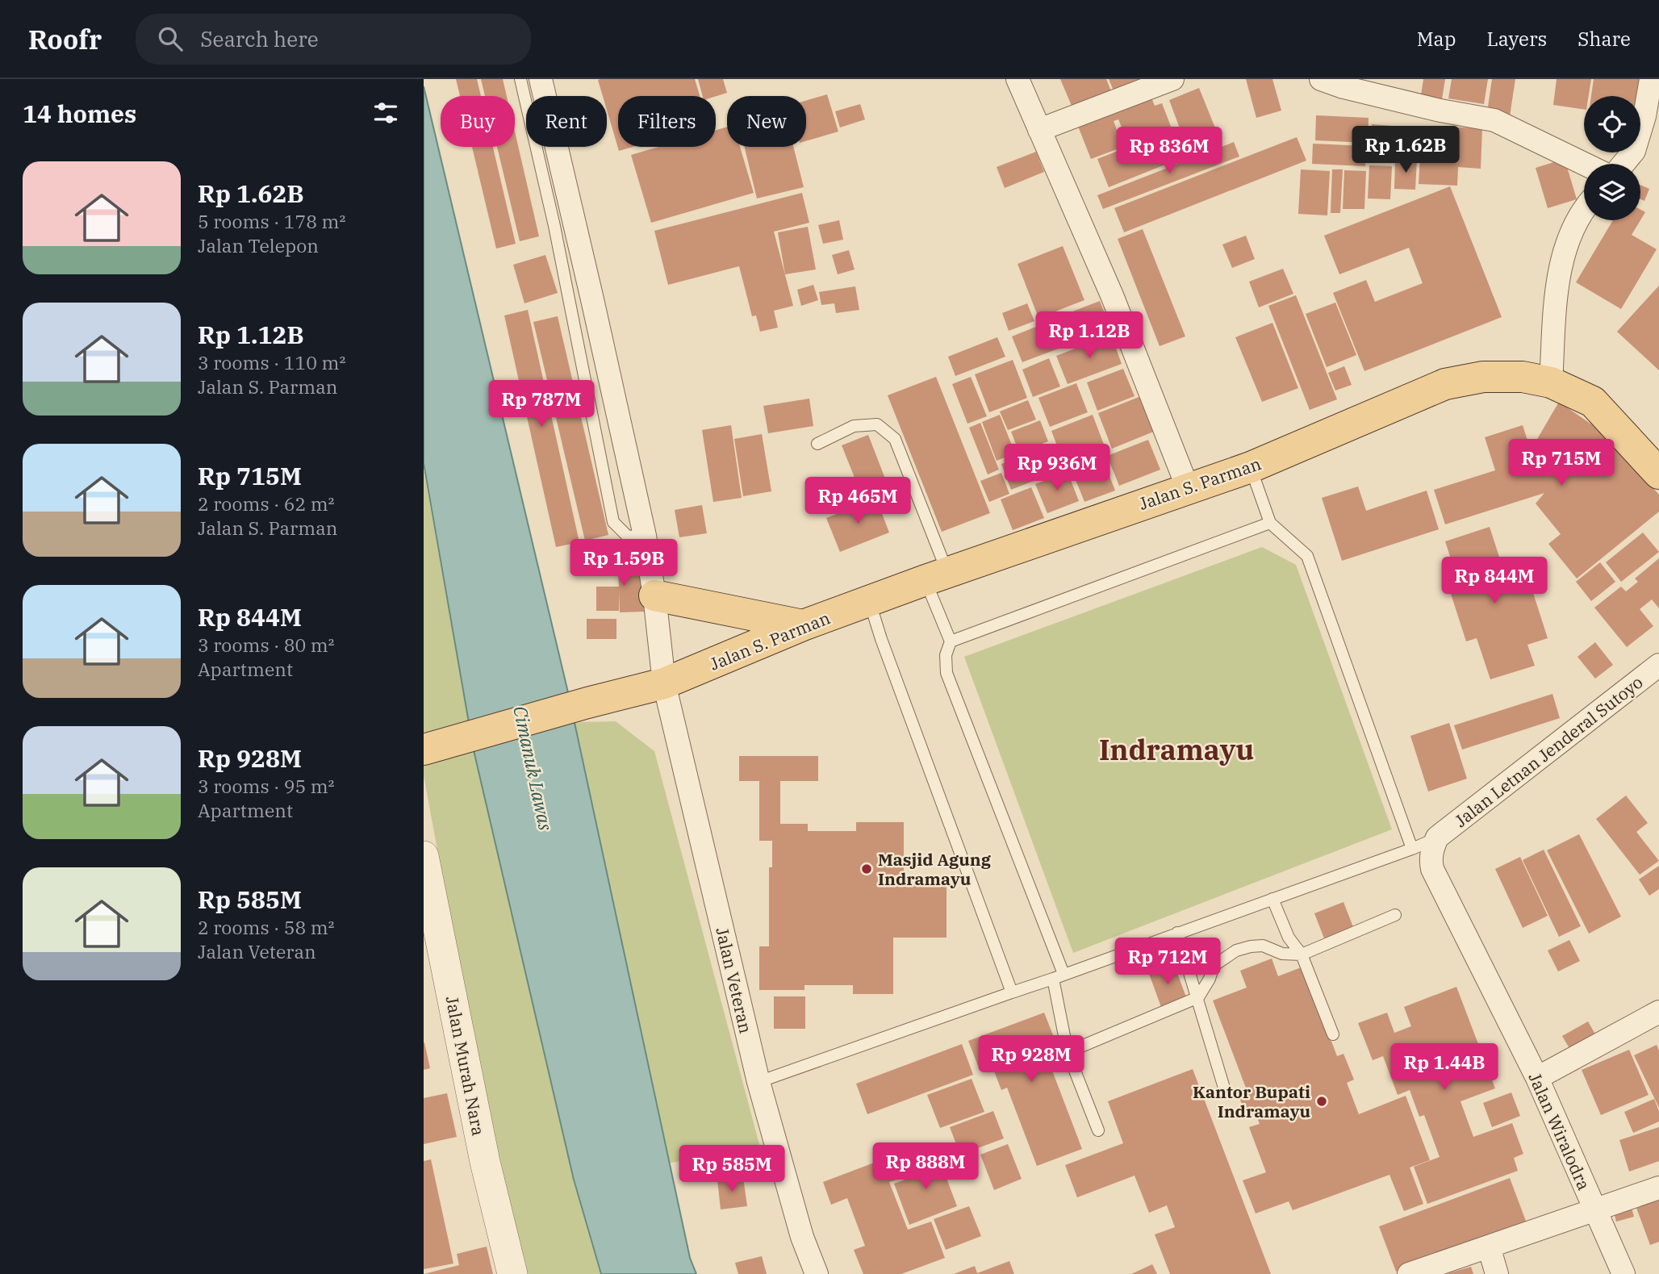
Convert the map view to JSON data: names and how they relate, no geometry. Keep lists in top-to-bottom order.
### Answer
{
  "streets": {
    "main road": ["Jalan S. Parman"],
    "street": [
      "Jalan Letnan Jenderal Sutoyo",
      "Jalan Veteran",
      "Jalan Murah Nara",
      "Jalan Wiralodra"
    ]
  },
  "crossings": [
    ["Jalan S. Parman", "Jalan Veteran"],
    ["Jalan Letnan Jenderal Sutoyo", "Jalan Wiralodra"]
  ],
  "districts": ["Indramayu"],
  "water": ["Cimanuk Lawas"],
  "places": ["Masjid Agung Indramayu", "Kantor Bupati Indramayu"],
  "page": {
    "header": "Roofr",
    "search": "Search here",
    "nav": ["Map", "Layers", "Share"],
    "heading": "14 homes",
    "chip": [
      "Buy",
      "Rent",
      "Filters",
      "New"
    ],
    "price": [
      "Rp 1.62B",
      "Rp 836M",
      "Rp 1.12B",
      "Rp 787M",
      "Rp 715M",
      "Rp 936M",
      "Rp 465M",
      "Rp 1.59B",
      "Rp 844M",
      "Rp 712M",
      "Rp 928M",
      "Rp 1.44B",
      "Rp 888M",
      "Rp 585M"
    ],
    "list": [
      {
        "name": "Rp 1.62B",
        "note": "5 rooms · 178 m² · Jalan Telepon"
      },
      {
        "name": "Rp 1.12B",
        "note": "3 rooms · 110 m² · Jalan S. Parman"
      },
      {
        "name": "Rp 715M",
        "note": "2 rooms · 62 m² · Jalan S. Parman"
      },
      {
        "name": "Rp 844M",
        "note": "3 rooms · 80 m² · Apartment"
      },
      {
        "name": "Rp 928M",
        "note": "3 rooms · 95 m² · Apartment"
      },
      {
        "name": "Rp 585M",
        "note": "2 rooms · 58 m² · Jalan Veteran"
      }
    ]
  }
}
